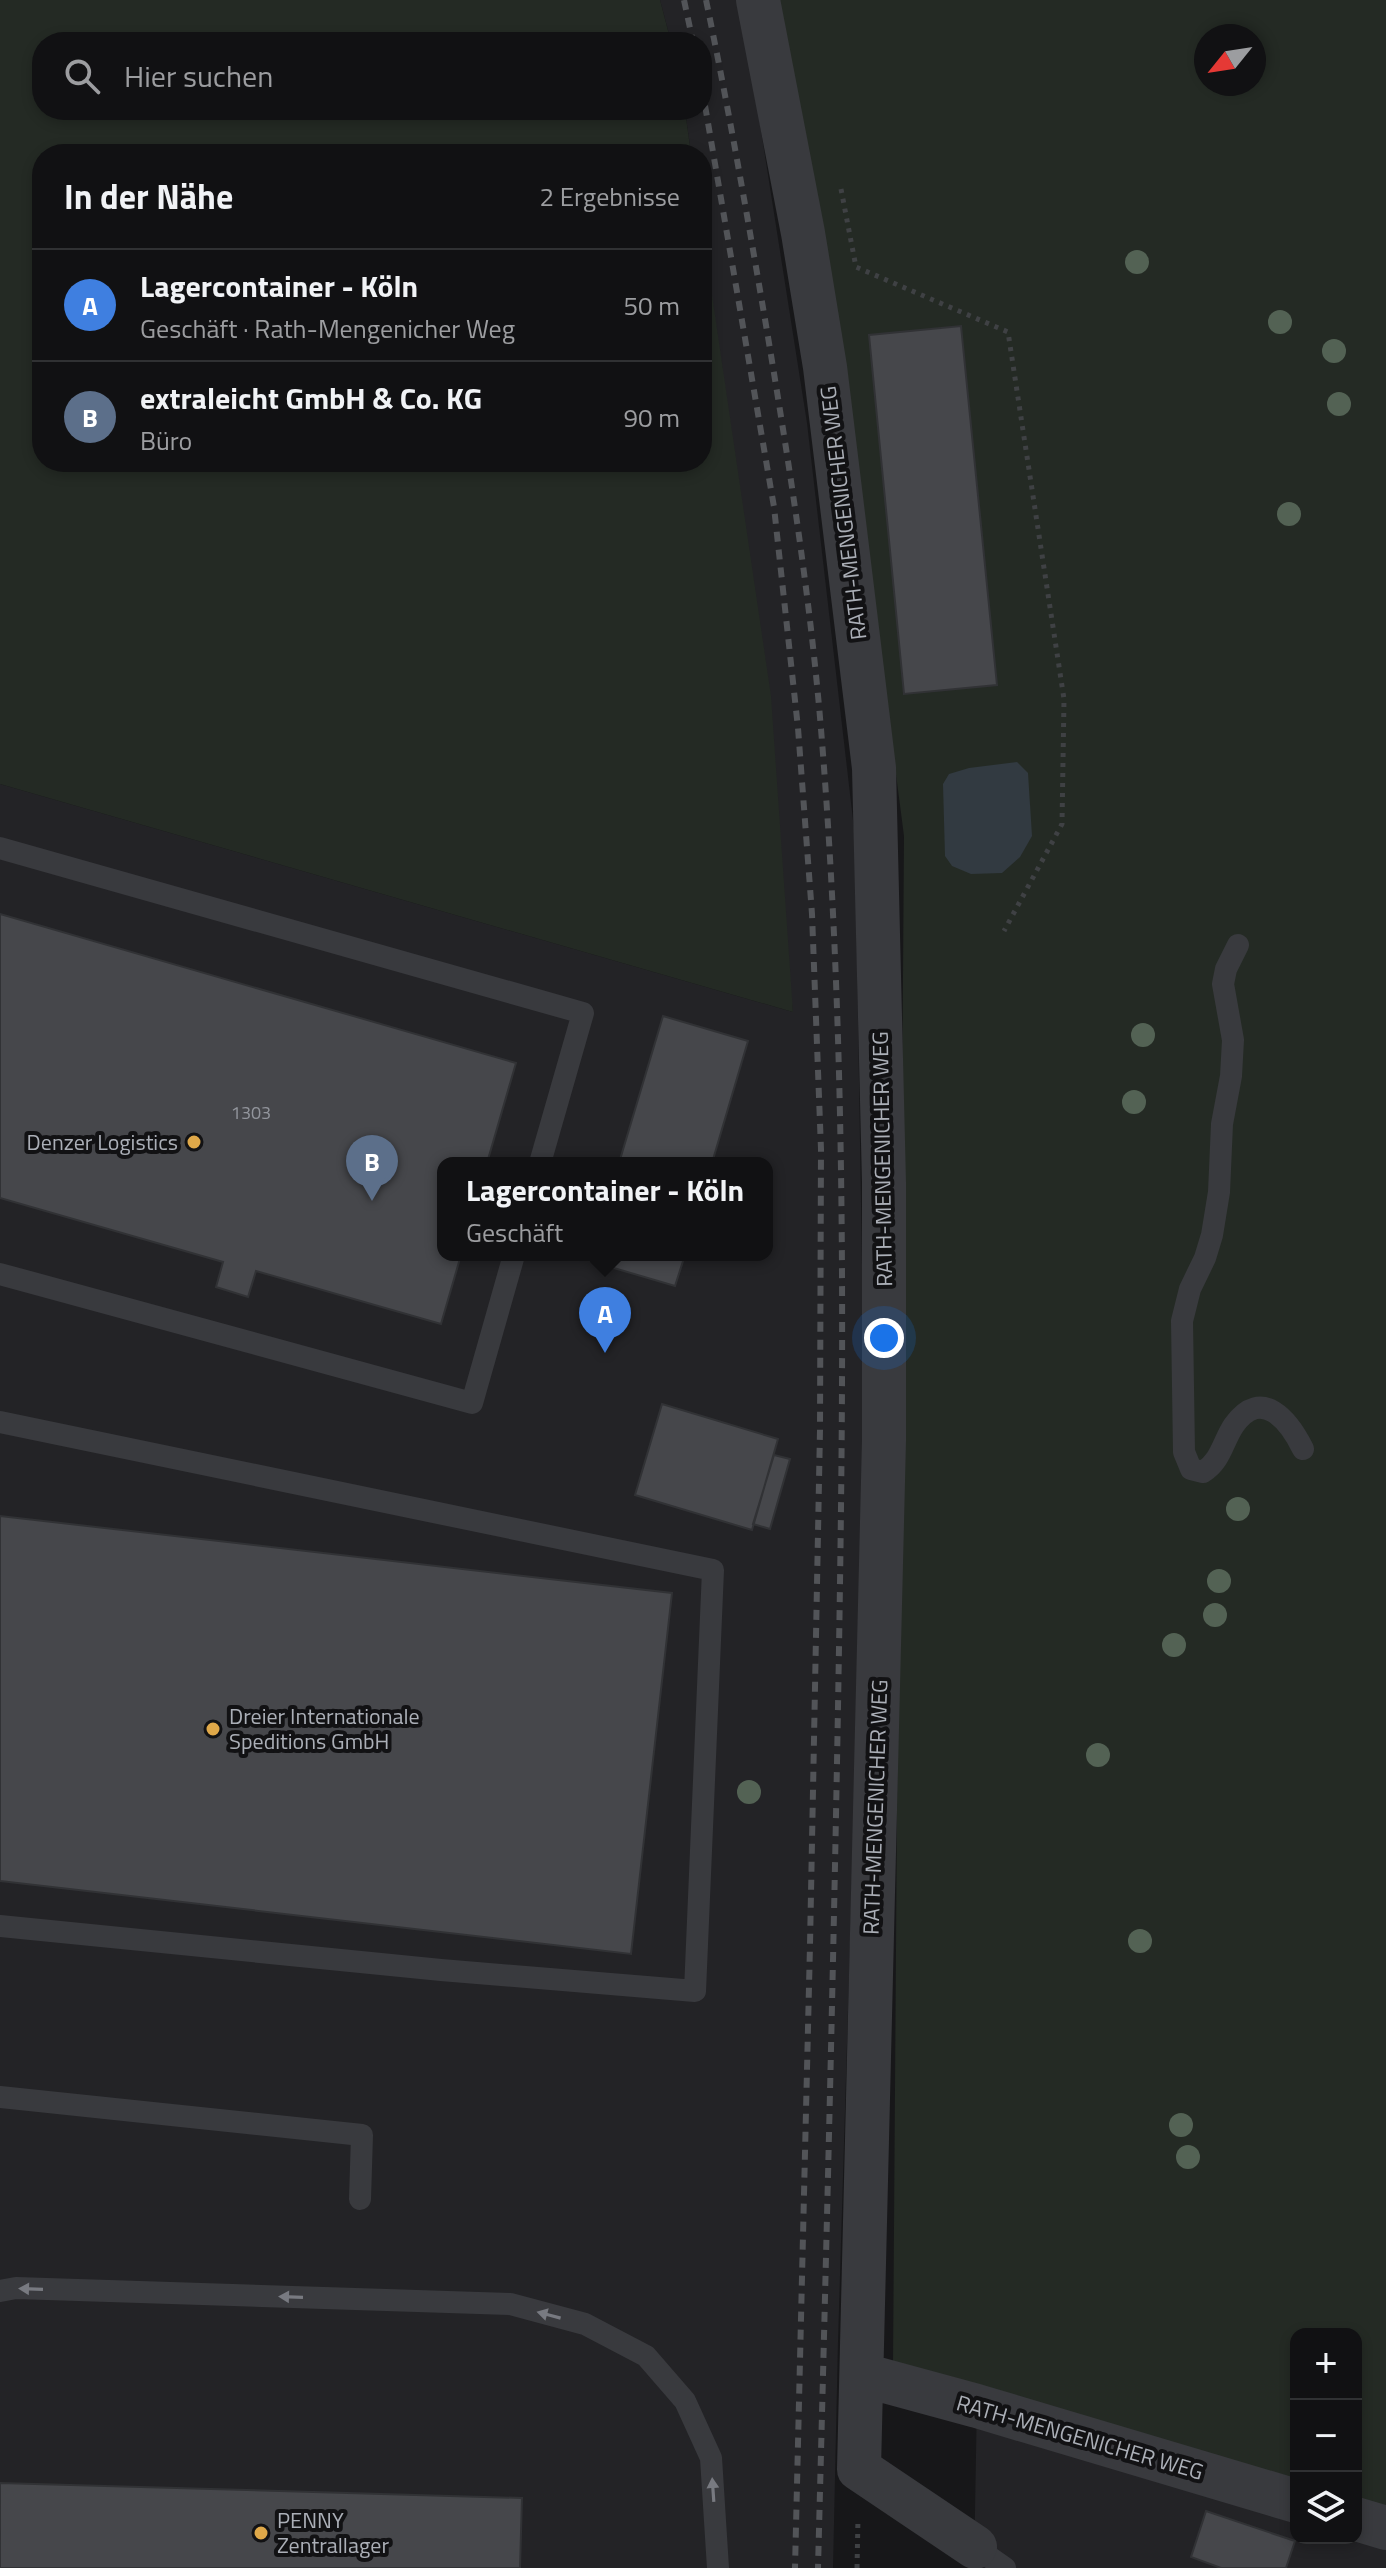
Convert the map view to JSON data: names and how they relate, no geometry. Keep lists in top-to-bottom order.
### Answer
{
  "streets": {
    "street": ["RATH-MENGENICHER WEG"]
  },
  "places": ["Denzer Logistics", "Dreier Internationale Speditions GmbH", "PENNY Zentrallager"],
  "house_numbers": ["1303"],
  "north": "bottom left",
  "page": {
    "search": "Hier suchen",
    "heading": ["In der Nähe", "2 Ergebnisse"],
    "list": [
      {
        "mark": "A",
        "name": "Lagercontainer - Köln",
        "note": "Geschäft · Rath-Mengenicher Weg",
        "value": "50 m"
      },
      {
        "mark": "B",
        "name": "extraleicht GmbH & Co. KG",
        "note": "Büro",
        "value": "90 m"
      }
    ],
    "pins": ["B", "A"],
    "popup": ["Lagercontainer - Köln", "Geschäft"],
    "map_buttons": ["+", "−"]
  }
}
